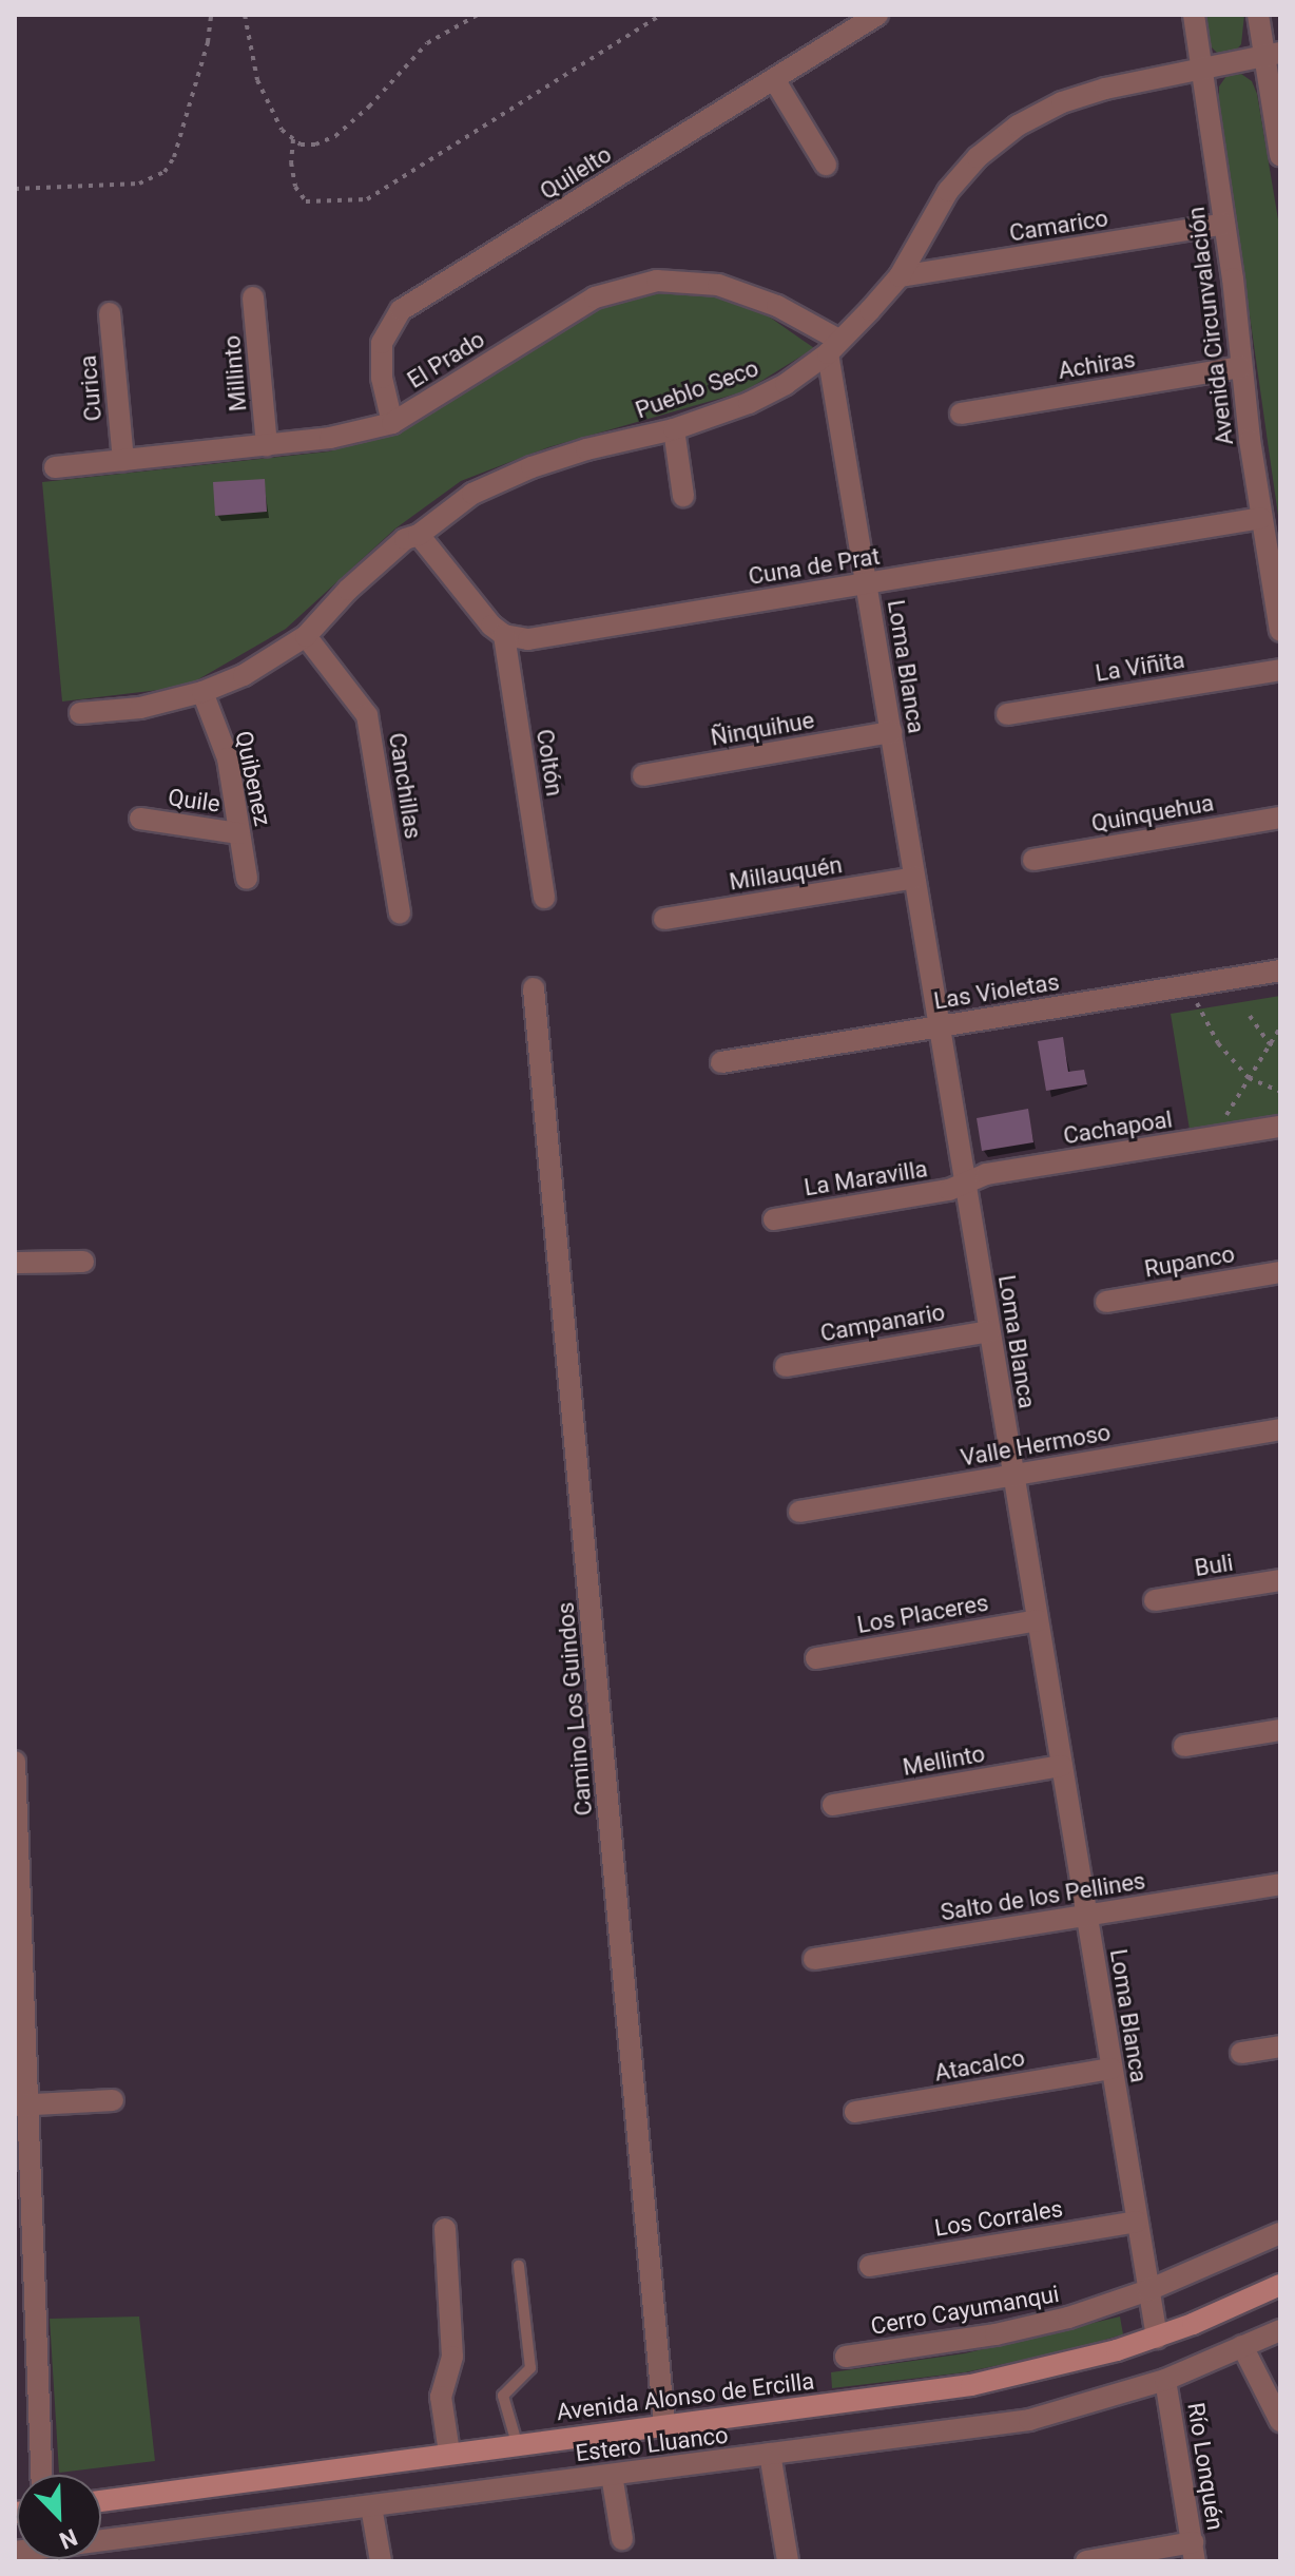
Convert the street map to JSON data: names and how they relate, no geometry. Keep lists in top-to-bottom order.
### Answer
{
  "streets": {
    "main road": ["Avenida Alonso de Ercilla"],
    "street": [
      "Quilelto",
      "Camarico",
      "Avenida Circunvalación",
      "El Prado",
      "Achiras",
      "Millinto",
      "Curica",
      "Pueblo Seco",
      "Cuna de Prat",
      "Loma Blanca",
      "La Viñita",
      "Ñinquihue",
      "Coltón",
      "Quibenez",
      "Canchillas",
      "Quile",
      "Quinquehua",
      "Millauquén",
      "Las Violetas",
      "Cachapoal",
      "La Maravilla",
      "Rupanco",
      "Campanario",
      "Valle Hermoso",
      "Buli",
      "Los Placeres",
      "Camino Los Guindos",
      "Mellinto",
      "Salto de los Pellines",
      "Atacalco",
      "Los Corrales",
      "Cerro Cayumanqui",
      "Estero Lluanco",
      "Río Lonquén"
    ]
  },
  "crossings": [
    ["Quilelto", "El Prado"],
    ["Camarico", "Avenida Circunvalación"],
    ["Camarico", "Pueblo Seco"],
    ["Avenida Circunvalación", "Achiras"],
    ["Avenida Circunvalación", "Pueblo Seco"],
    ["Avenida Circunvalación", "Cuna de Prat"],
    ["El Prado", "Millinto"],
    ["El Prado", "Curica"],
    ["El Prado", "Pueblo Seco"],
    ["El Prado", "Loma Blanca"],
    ["Pueblo Seco", "Loma Blanca"],
    ["Pueblo Seco", "Quibenez"],
    ["Pueblo Seco", "Canchillas"],
    ["Cuna de Prat", "Loma Blanca"],
    ["Cuna de Prat", "Coltón"],
    ["Loma Blanca", "Ñinquihue"],
    ["Loma Blanca", "Millauquén"],
    ["Loma Blanca", "Las Violetas"],
    ["Loma Blanca", "Cachapoal"],
    ["Loma Blanca", "La Maravilla"],
    ["Loma Blanca", "Campanario"],
    ["Loma Blanca", "Valle Hermoso"],
    ["Loma Blanca", "Los Placeres"],
    ["Loma Blanca", "Mellinto"],
    ["Loma Blanca", "Salto de los Pellines"],
    ["Loma Blanca", "Atacalco"],
    ["Loma Blanca", "Los Corrales"],
    ["Loma Blanca", "Cerro Cayumanqui"],
    ["Loma Blanca", "Avenida Alonso de Ercilla"],
    ["Quibenez", "Quile"],
    ["Cachapoal", "La Maravilla"],
    ["Camino Los Guindos", "Avenida Alonso de Ercilla"],
    ["Estero Lluanco", "Río Lonquén"]
  ],
  "north": "bottom right"
}
